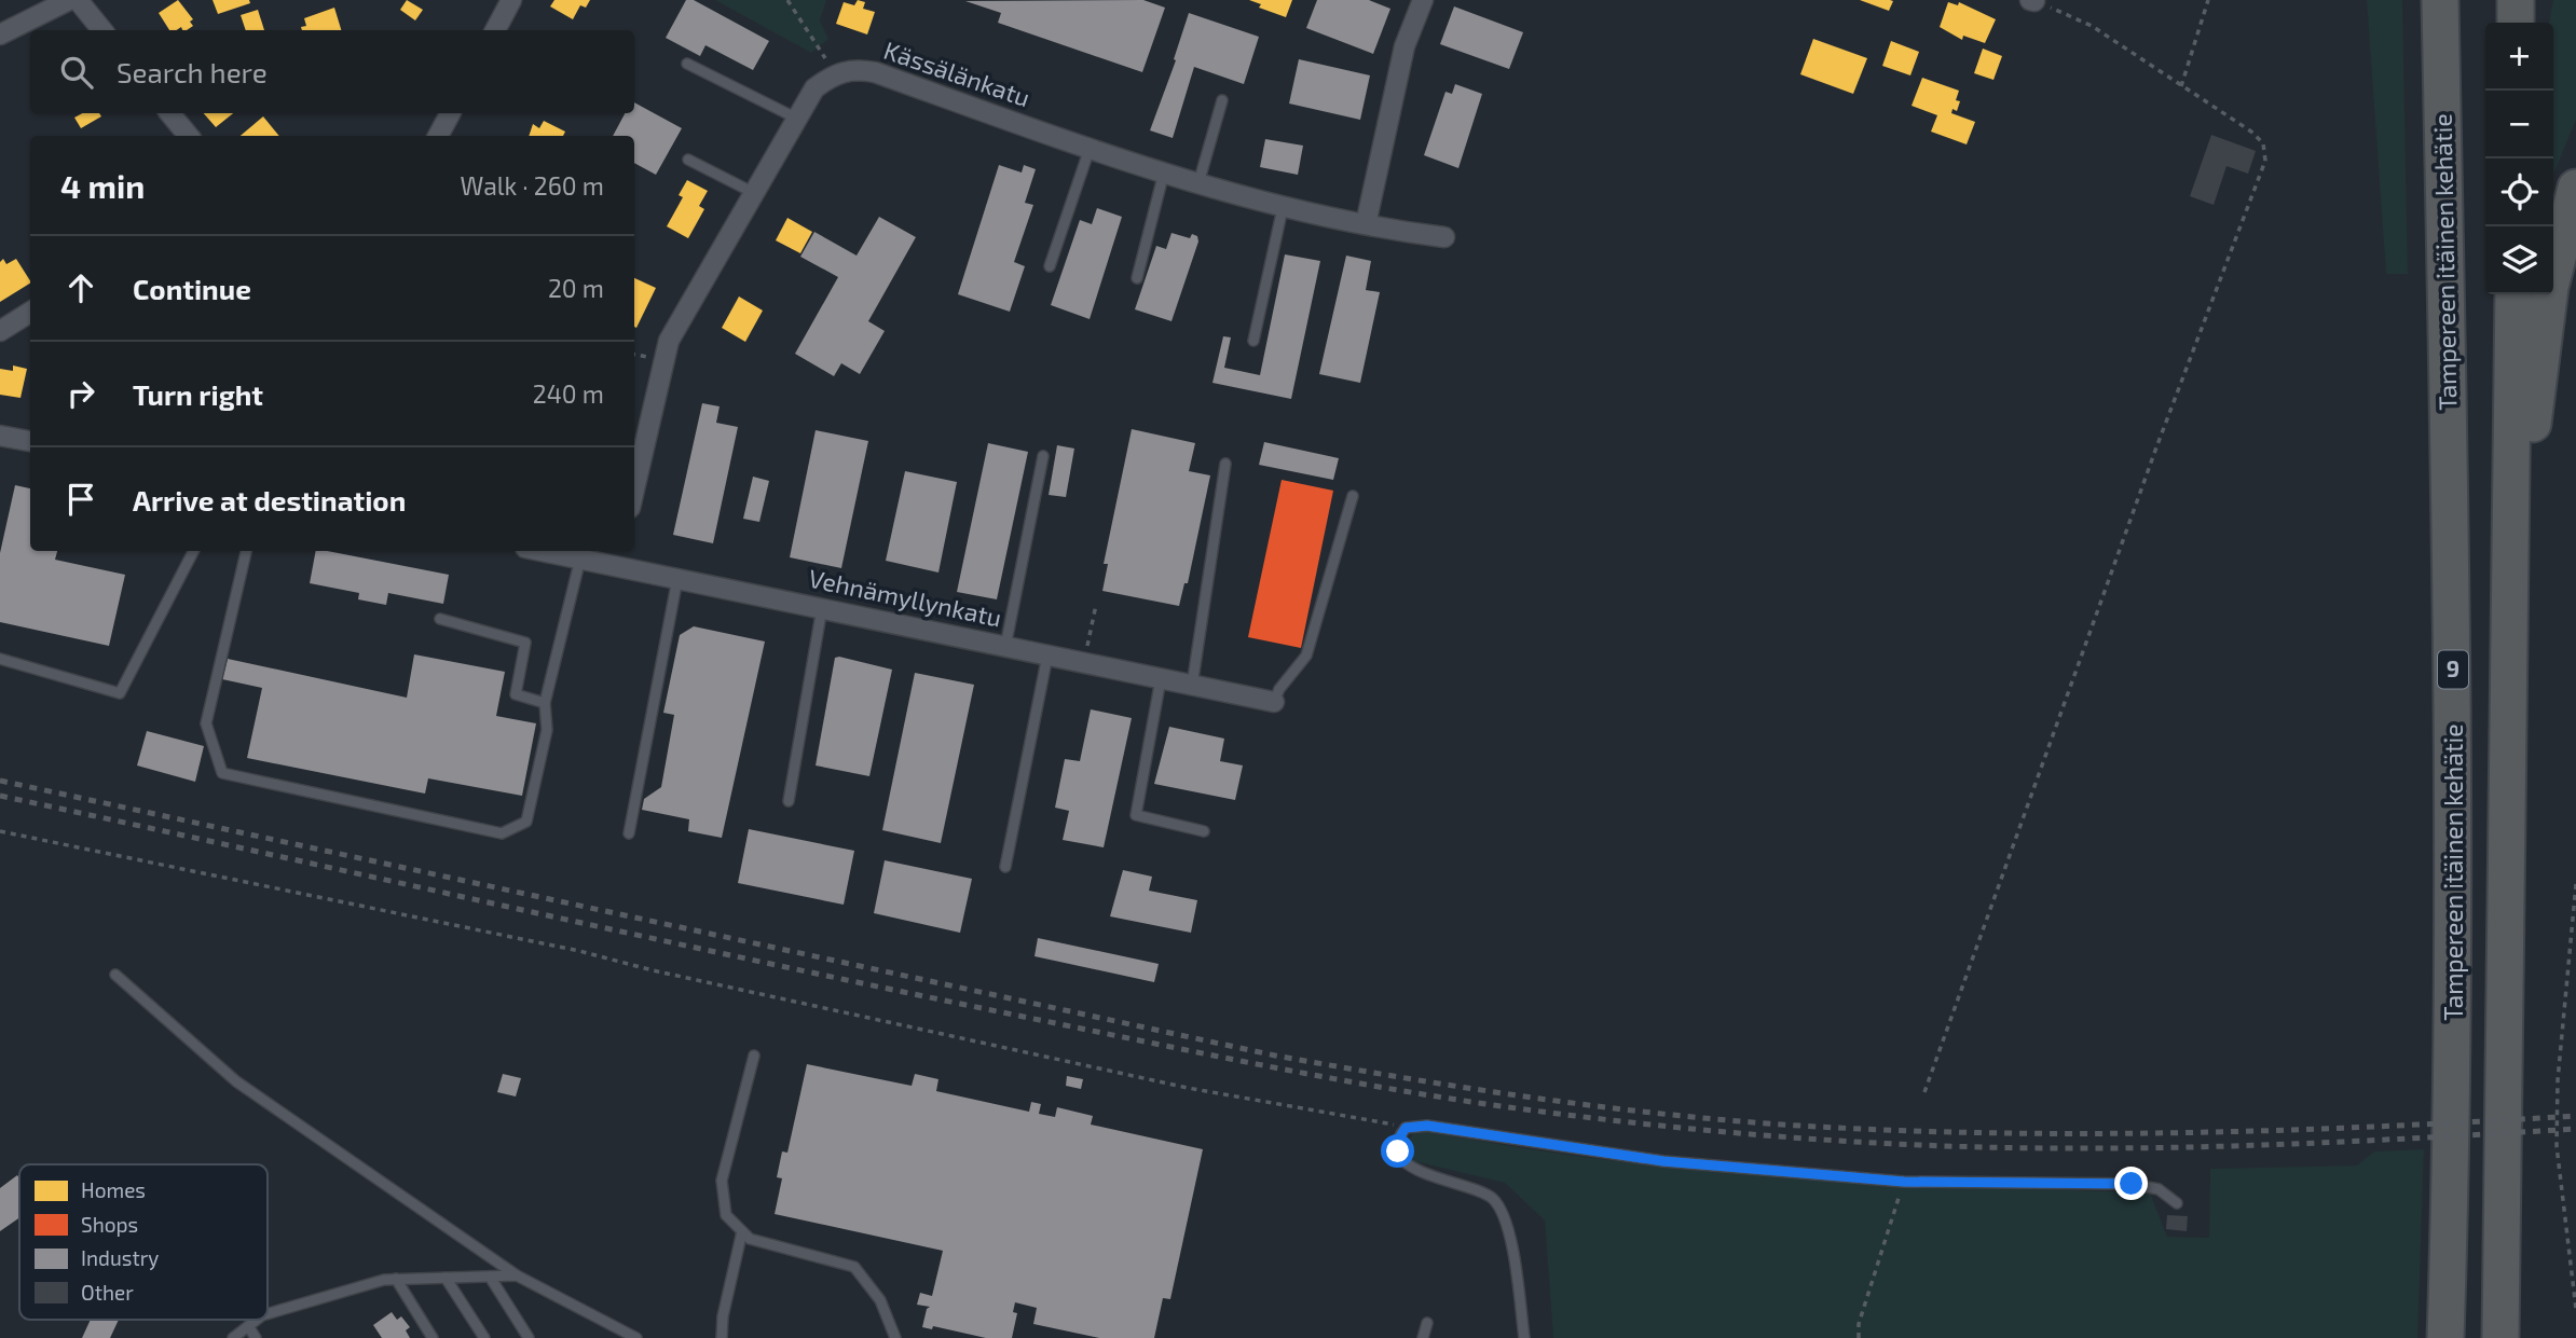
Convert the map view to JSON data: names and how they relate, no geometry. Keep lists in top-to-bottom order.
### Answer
{
  "streets": {
    "highway": ["Tampereen itäinen kehätie", "9"],
    "street": ["Kässälänkatu", "Vehnämyllynkatu"]
  },
  "legend": [
    "Homes",
    "Shops",
    "Industry",
    "Other"
  ],
  "page": {
    "map_buttons": ["+", "−"],
    "search": "Search here",
    "heading": ["4 min", "Walk · 260 m"],
    "list": [
      ["Continue", "20 m"],
      ["Turn right", "240 m"],
      "Arrive at destination"
    ]
  }
}
